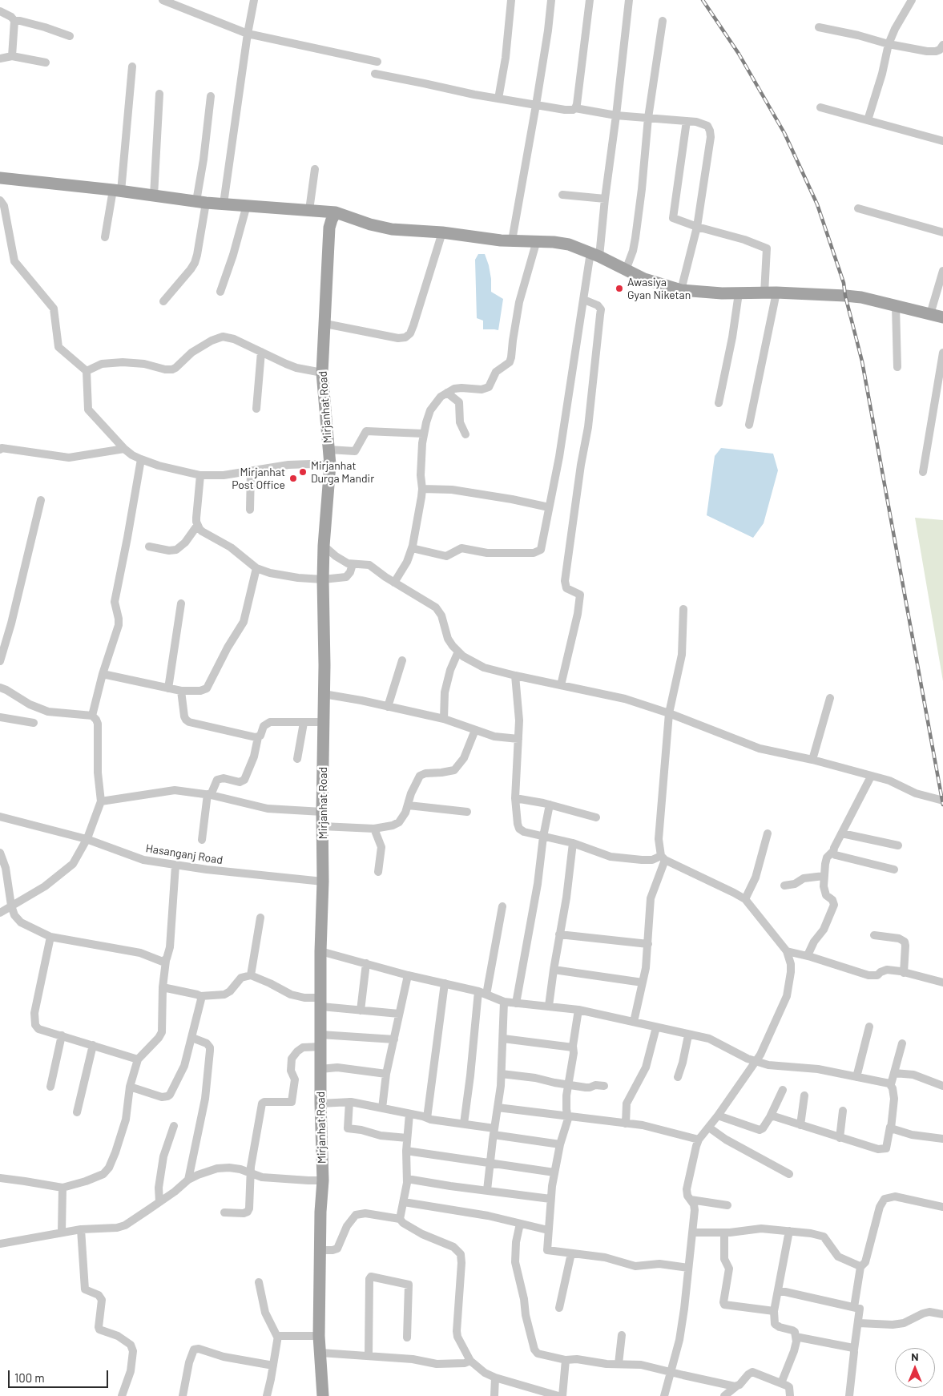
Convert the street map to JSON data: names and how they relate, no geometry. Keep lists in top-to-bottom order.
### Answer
{
  "streets": {
    "main road": ["Mirjanhat Road"],
    "street": ["Hasanganj Road"]
  },
  "crossings": [
    ["Mirjanhat Road", "Hasanganj Road"]
  ],
  "places": ["Awasiya Gyan Niketan", "Mirjanhat Durga Mandir", "Mirjanhat Post Office"],
  "scale_bar": "100 m",
  "north": "top"
}
